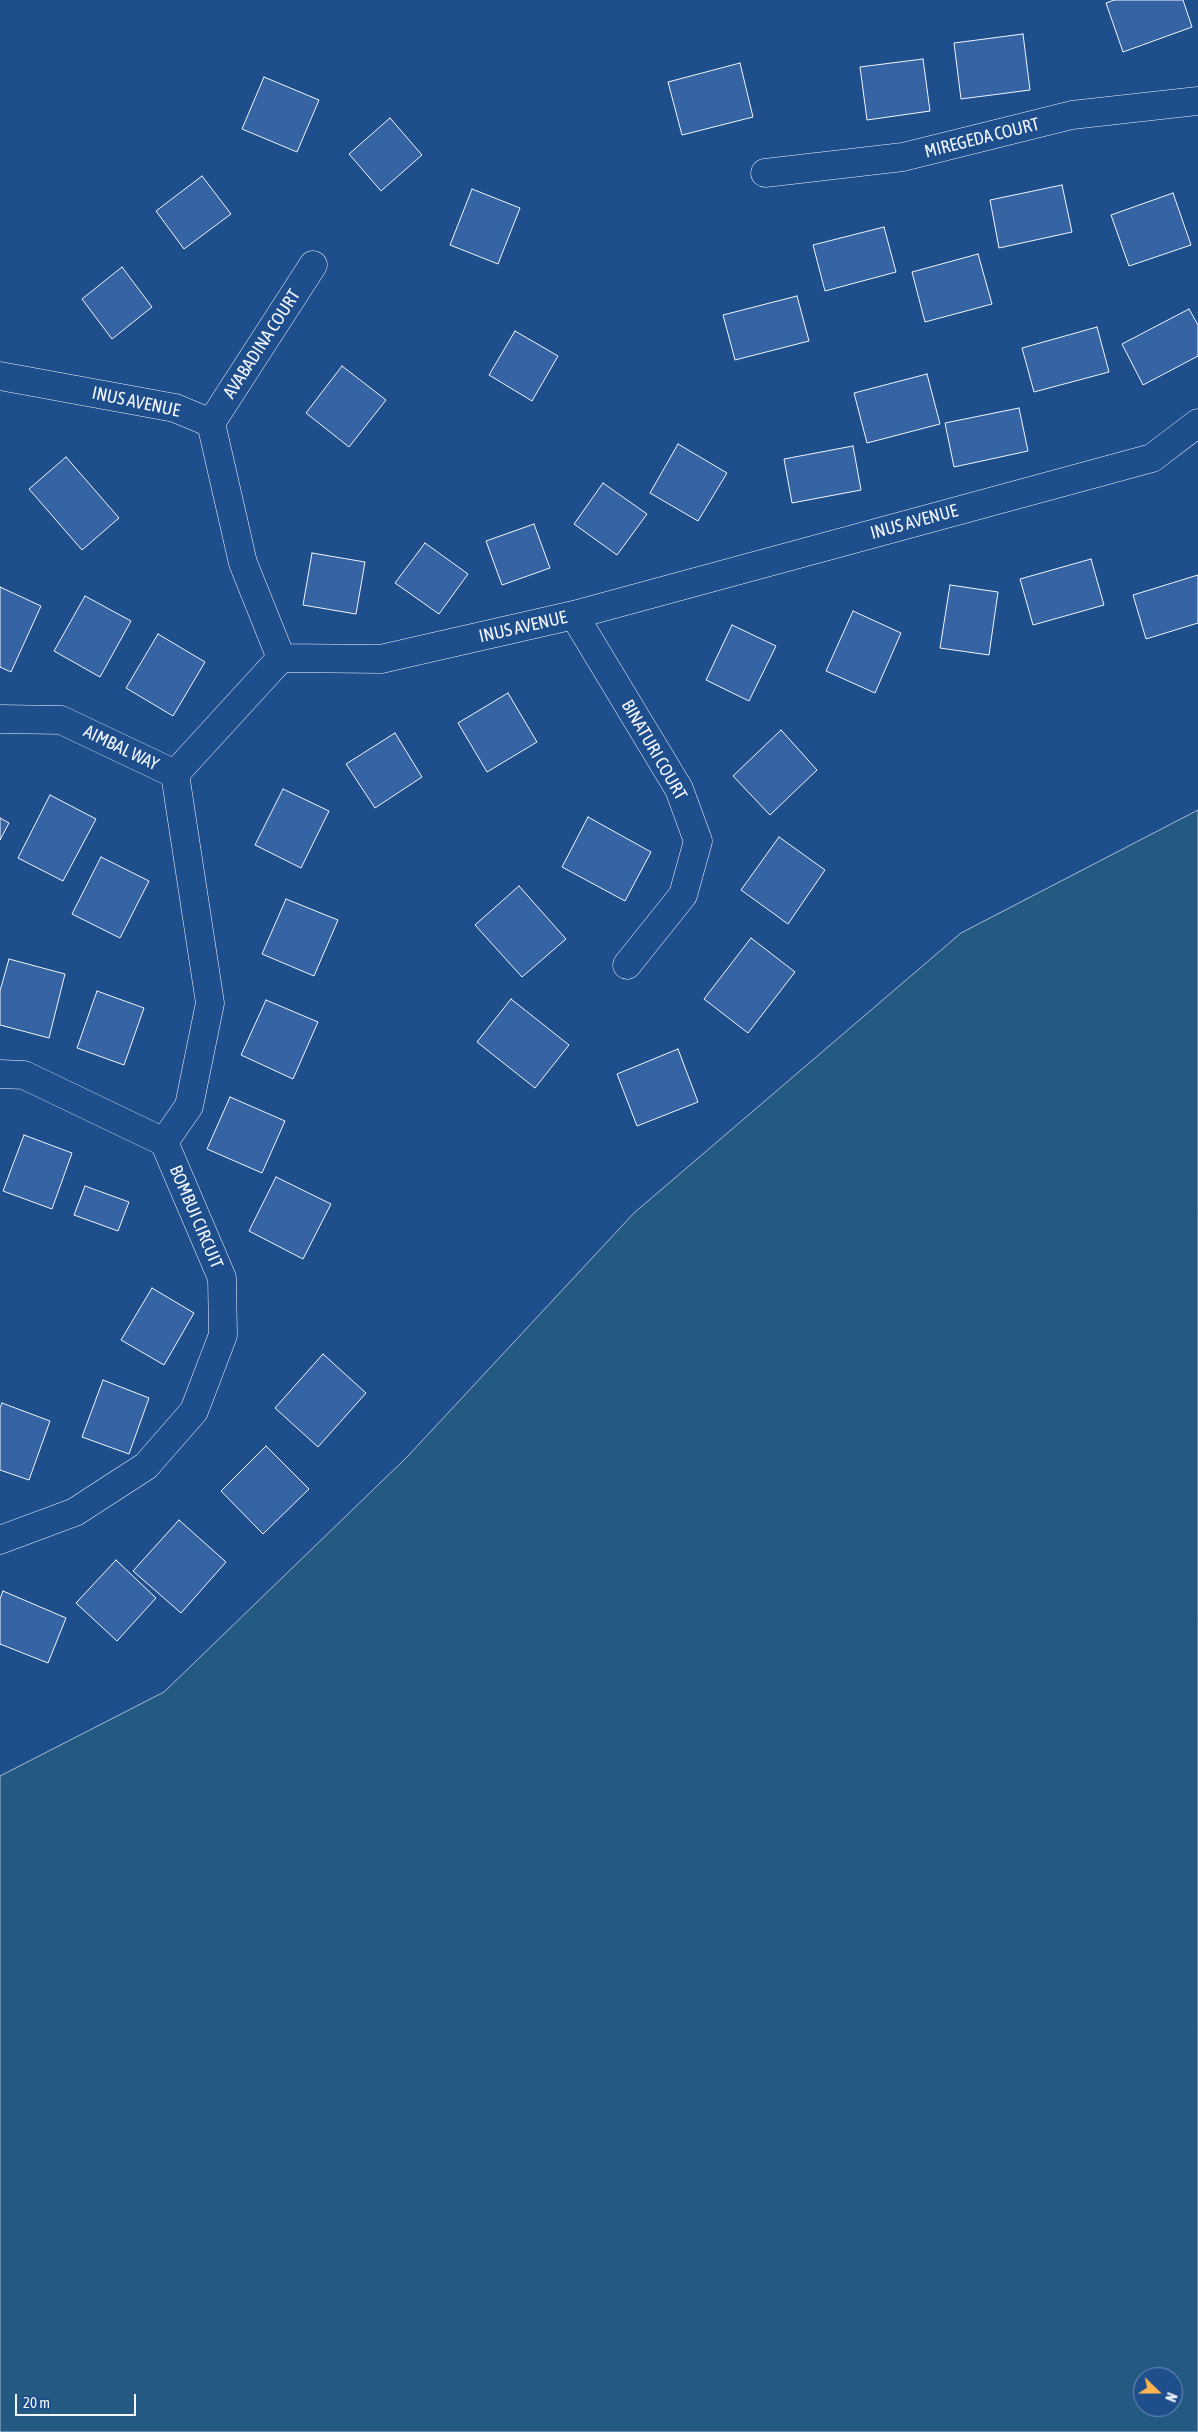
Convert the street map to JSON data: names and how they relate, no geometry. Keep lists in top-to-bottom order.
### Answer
{
  "streets": {
    "street": [
      "MIREGEDA COURT",
      "AVABADINA COURT",
      "INUS AVENUE",
      "AIMBAL WAY",
      "BINATURI COURT",
      "BOMBUI CIRCUIT"
    ]
  },
  "crossings": [
    ["AVABADINA COURT", "INUS AVENUE"],
    ["INUS AVENUE", "AIMBAL WAY"],
    ["INUS AVENUE", "BINATURI COURT"]
  ],
  "scale_bar": "20 m",
  "north": "right"
}
